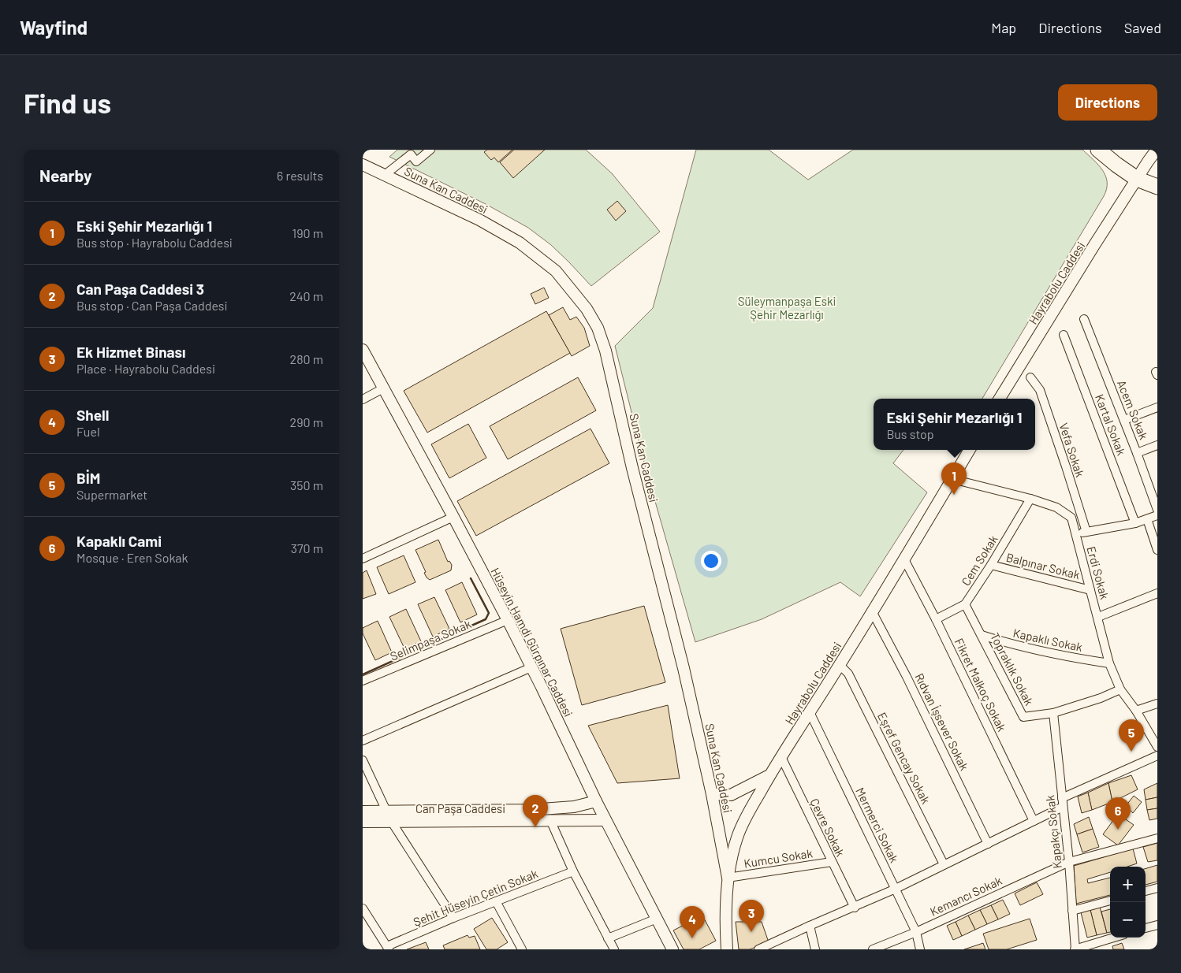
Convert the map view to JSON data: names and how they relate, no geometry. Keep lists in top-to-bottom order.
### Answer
{
  "streets": {
    "street": [
      "Suna Kan Caddesi",
      "Hayrabolu Caddesi",
      "Acem Sokak",
      "Kartal Sokak",
      "Vefa Sokak",
      "Cem Sokak",
      "Balpınar Sokak",
      "Erdi Sokak",
      "Selimpaşa Sokak",
      "Kapaklı Sokak",
      "Hüseyin Hamdi Gürpınar Caddesi",
      "Topraklık Sokak",
      "Fikret Malkoç Sokak",
      "Rıdvan İşsever Sokak",
      "Eşref Gencay Sokak",
      "Can Paşa Caddesi",
      "Mermerci Sokak",
      "Çevre Sokak",
      "Kapakçı Sokak",
      "Kumcu Sokak",
      "Kemancı Sokak",
      "Şehit Hüseyin Çetin Sokak"
    ]
  },
  "crossings": [
    ["Suna Kan Caddesi", "Hayrabolu Caddesi"],
    ["Suna Kan Caddesi", "Kumcu Sokak"],
    ["Hayrabolu Caddesi", "Erdi Sokak"],
    ["Hayrabolu Caddesi", "Fikret Malkoç Sokak"],
    ["Hayrabolu Caddesi", "Rıdvan İşsever Sokak"],
    ["Hayrabolu Caddesi", "Eşref Gencay Sokak"],
    ["Hayrabolu Caddesi", "Mermerci Sokak"],
    ["Hayrabolu Caddesi", "Çevre Sokak"],
    ["Hayrabolu Caddesi", "Kumcu Sokak"],
    ["Cem Sokak", "Balpınar Sokak"],
    ["Cem Sokak", "Erdi Sokak"],
    ["Cem Sokak", "Topraklık Sokak"],
    ["Cem Sokak", "Fikret Malkoç Sokak"],
    ["Balpınar Sokak", "Erdi Sokak"],
    ["Erdi Sokak", "Kapaklı Sokak"],
    ["Erdi Sokak", "Topraklık Sokak"],
    ["Selimpaşa Sokak", "Hüseyin Hamdi Gürpınar Caddesi"],
    ["Kapaklı Sokak", "Topraklık Sokak"],
    ["Hüseyin Hamdi Gürpınar Caddesi", "Can Paşa Caddesi"],
    ["Topraklık Sokak", "Kapakçı Sokak"],
    ["Mermerci Sokak", "Kemancı Sokak"],
    ["Çevre Sokak", "Kumcu Sokak"],
    ["Kapakçı Sokak", "Kemancı Sokak"]
  ],
  "parks": ["Süleymanpaşa Eski Şehir Mezarlığı"],
  "page": {
    "header": "Wayfind",
    "nav": ["Map", "Directions", "Saved"],
    "buttons": "Directions",
    "title": "Find us",
    "heading": ["Nearby", "6 results"],
    "list": [
      {
        "mark": "1",
        "name": "Eski Şehir Mezarlığı 1",
        "note": "Bus stop · Hayrabolu Caddesi",
        "value": "190 m"
      },
      {
        "mark": "2",
        "name": "Can Paşa Caddesi 3",
        "note": "Bus stop · Can Paşa Caddesi",
        "value": "240 m"
      },
      {
        "mark": "3",
        "name": "Ek Hizmet Binası",
        "note": "Place · Hayrabolu Caddesi",
        "value": "280 m"
      },
      {
        "mark": "4",
        "name": "Shell",
        "note": "Fuel",
        "value": "290 m"
      },
      {
        "mark": "5",
        "name": "BİM",
        "note": "Supermarket",
        "value": "350 m"
      },
      {
        "mark": "6",
        "name": "Kapaklı Cami",
        "note": "Mosque · Eren Sokak",
        "value": "370 m"
      }
    ],
    "popup": ["Eski Şehir Mezarlığı 1", "Bus stop"],
    "pins": [
      "1",
      "5",
      "2",
      "6",
      "3",
      "4"
    ],
    "map_buttons": ["+", "−"]
  }
}
